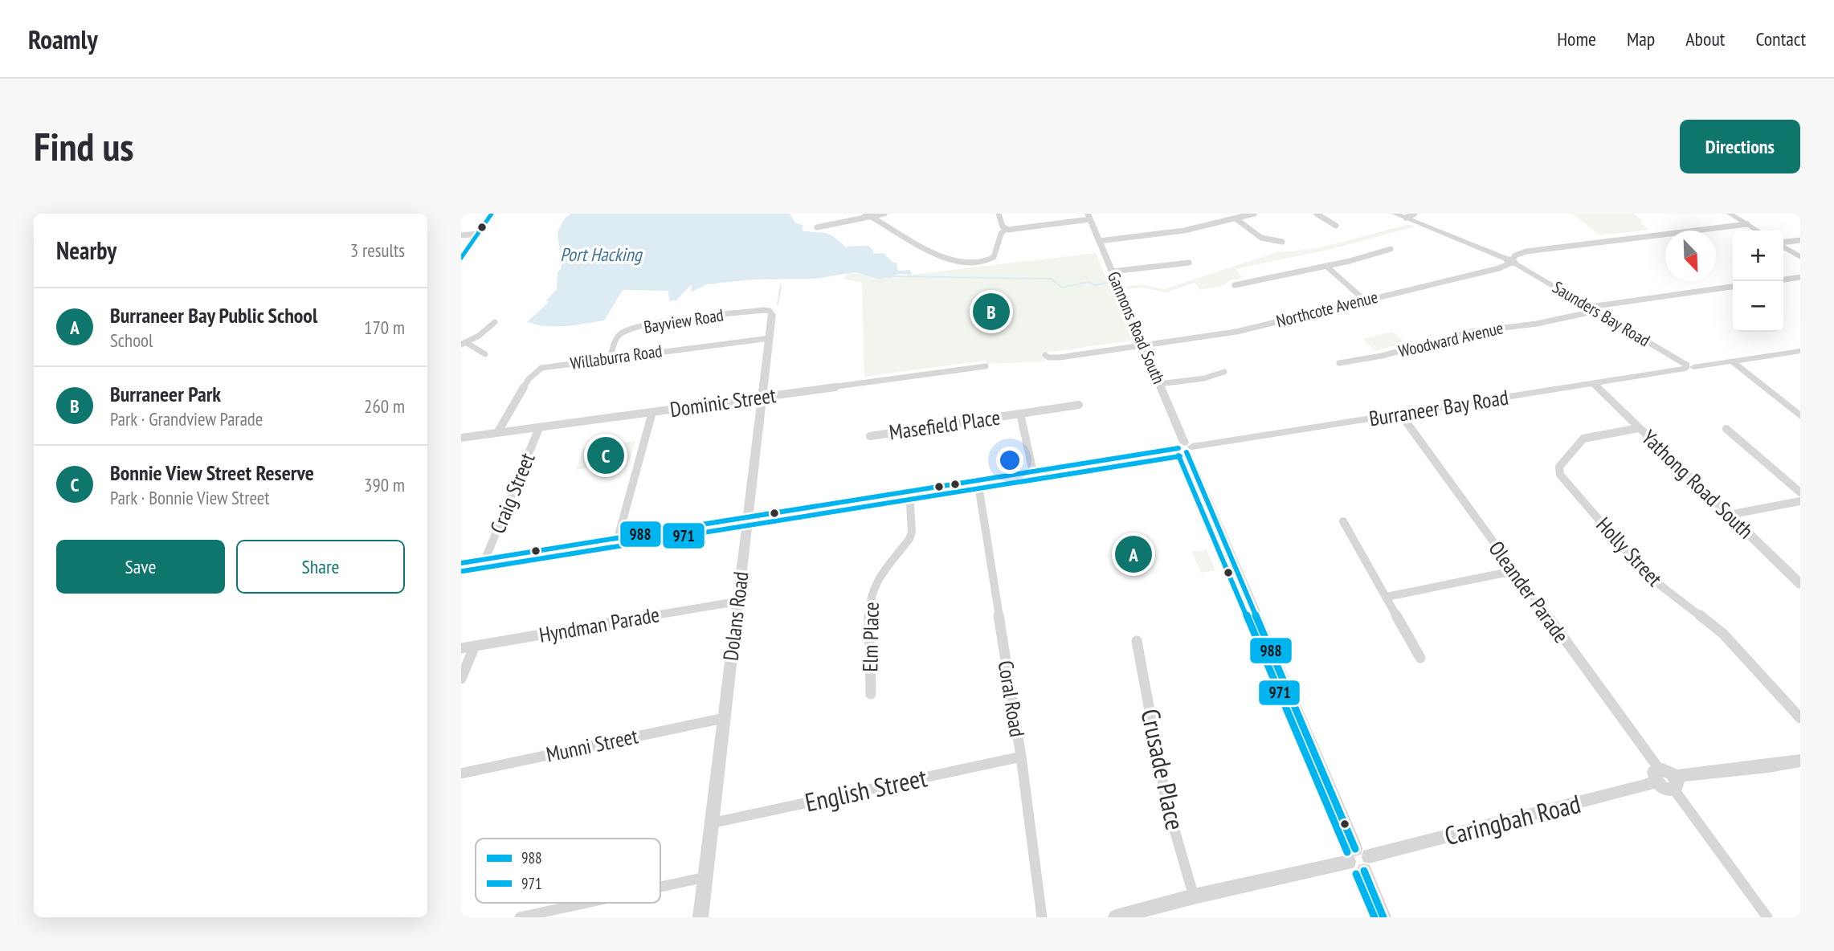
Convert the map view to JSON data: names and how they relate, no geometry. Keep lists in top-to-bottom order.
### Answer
{
  "streets": {
    "street": [
      "Northcote Avenue",
      "Saunders Bay Road",
      "Bayview Road",
      "Gannons Road South",
      "Woodward Avenue",
      "Willaburra Road",
      "Dominic Street",
      "Burraneer Bay Road",
      "Masefield Place",
      "Yathong Road South",
      "Craig Street",
      "Holly Street",
      "Oleander Parade",
      "Dolans Road",
      "Hyndman Parade",
      "Elm Place",
      "Coral Road",
      "Munni Street",
      "Crusade Place",
      "English Street",
      "Caringbah Road"
    ]
  },
  "crossings": [
    ["Northcote Avenue", "Saunders Bay Road"],
    ["Northcote Avenue", "Gannons Road South"],
    ["Saunders Bay Road", "Woodward Avenue"],
    ["Saunders Bay Road", "Burraneer Bay Road"],
    ["Bayview Road", "Willaburra Road"],
    ["Bayview Road", "Dolans Road"],
    ["Gannons Road South", "Burraneer Bay Road"],
    ["Willaburra Road", "Dominic Street"],
    ["Willaburra Road", "Dolans Road"],
    ["Dominic Street", "Craig Street"],
    ["Dominic Street", "Dolans Road"],
    ["Burraneer Bay Road", "Masefield Place"],
    ["Burraneer Bay Road", "Yathong Road South"],
    ["Burraneer Bay Road", "Craig Street"],
    ["Burraneer Bay Road", "Oleander Parade"],
    ["Burraneer Bay Road", "Dolans Road"],
    ["Burraneer Bay Road", "Elm Place"],
    ["Burraneer Bay Road", "Coral Road"],
    ["Yathong Road South", "Holly Street"],
    ["Oleander Parade", "Caringbah Road"],
    ["Dolans Road", "Hyndman Parade"],
    ["Dolans Road", "Munni Street"],
    ["Dolans Road", "English Street"],
    ["Coral Road", "English Street"]
  ],
  "water": ["Port Hacking"],
  "lines": ["transit line 988", "transit line 971"],
  "legend": ["988", "971"],
  "north": "bottom right",
  "page": {
    "header": "Roamly",
    "nav": [
      "Home",
      "Map",
      "About",
      "Contact"
    ],
    "buttons": [
      "Directions",
      ["Save", "Share"]
    ],
    "title": "Find us",
    "heading": ["Nearby", "3 results"],
    "map_buttons": ["+", "−"],
    "list": [
      {
        "mark": "A",
        "name": "Burraneer Bay Public School",
        "note": "School",
        "value": "170 m"
      },
      {
        "mark": "B",
        "name": "Burraneer Park",
        "note": "Park · Grandview Parade",
        "value": "260 m"
      },
      {
        "mark": "C",
        "name": "Bonnie View Street Reserve",
        "note": "Park · Bonnie View Street",
        "value": "390 m"
      }
    ],
    "pins": ["B", "C", "A"]
  }
}
